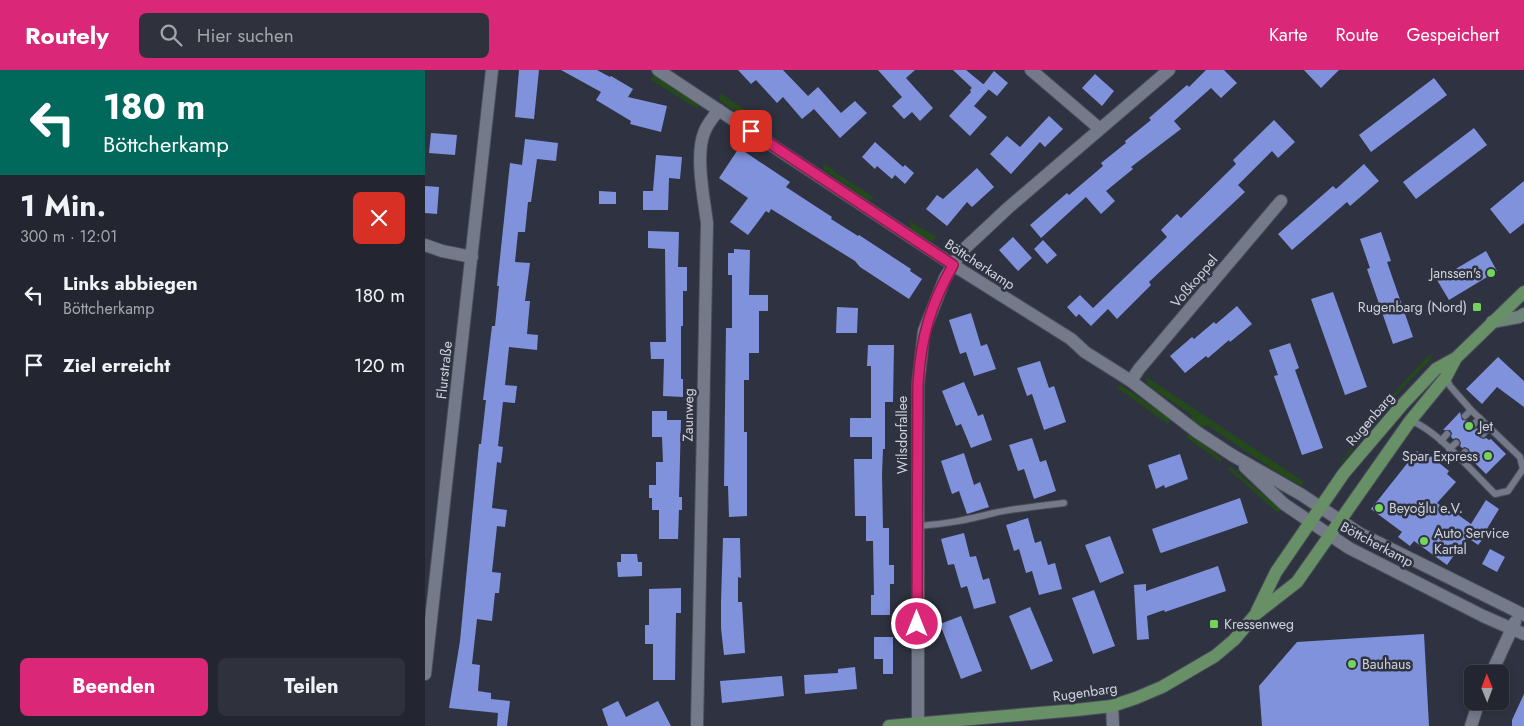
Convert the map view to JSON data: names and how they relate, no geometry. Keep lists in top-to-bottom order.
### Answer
{
  "streets": {
    "main road": ["Rugenbarg"],
    "street": [
      "Böttcherkamp",
      "Voßkoppel",
      "Flurstraße",
      "Zaunweg",
      "Wilsdorfallee"
    ]
  },
  "crossings": [
    ["Böttcherkamp", "Voßkoppel"],
    ["Böttcherkamp", "Zaunweg"],
    ["Böttcherkamp", "Rugenbarg"],
    ["Böttcherkamp", "Wilsdorfallee"],
    ["Rugenbarg", "Wilsdorfallee"]
  ],
  "places": {
    "other": [
      "Janssen's",
      "Jet",
      "Spar Express",
      "Beyoğlu e.V.",
      "Auto Service Kartal",
      "Bauhaus"
    ],
    "transit": ["Rugenbarg (Nord)", "Kressenweg"]
  },
  "north": "top",
  "page": {
    "header": "Routely",
    "search": "Hier suchen",
    "nav": ["Karte", "Route", "Gespeichert"],
    "turn": ["180 m", "Böttcherkamp"],
    "heading": ["1 Min.", "300 m · 12:01"],
    "list": [
      {
        "name": "Links abbiegen",
        "note": "Böttcherkamp",
        "value": "180 m"
      },
      {
        "name": "Ziel erreicht",
        "value": "120 m"
      }
    ],
    "buttons": ["Beenden", "Teilen"]
  }
}
